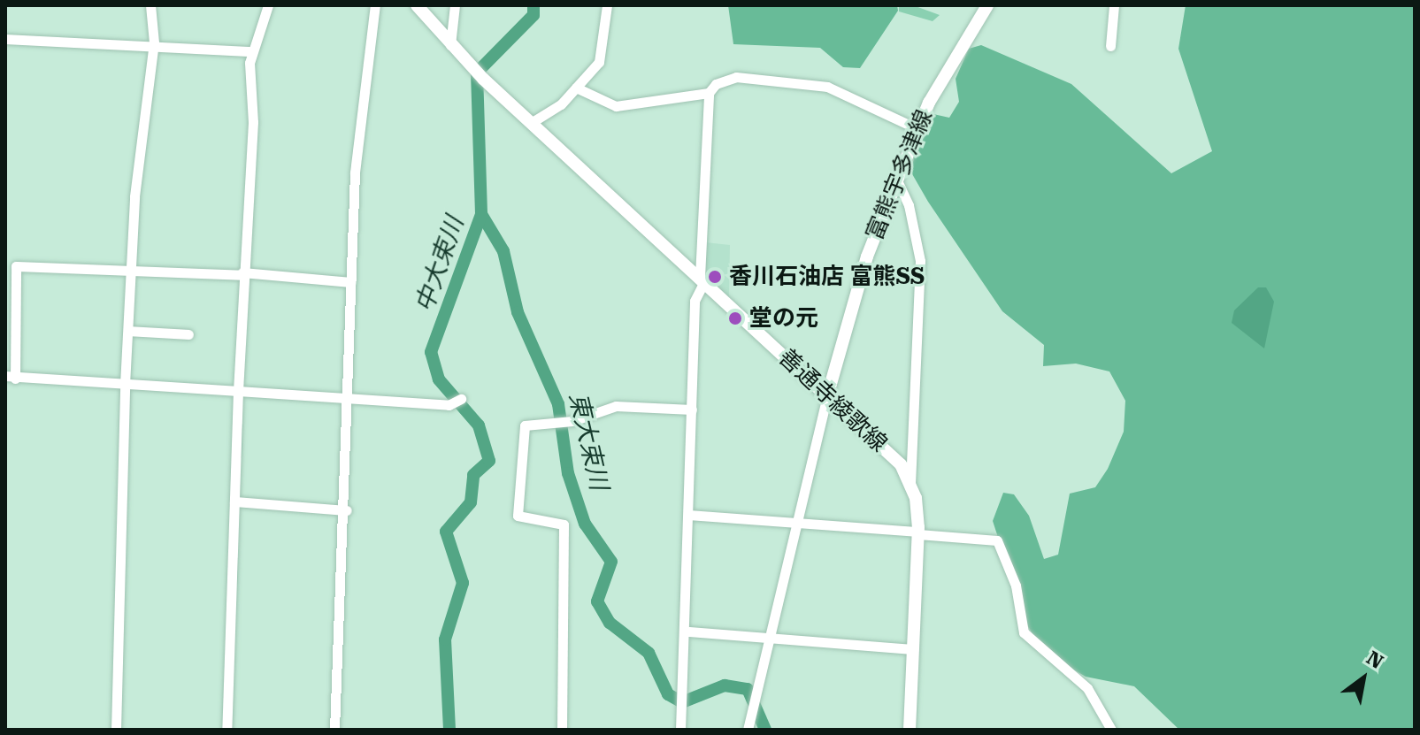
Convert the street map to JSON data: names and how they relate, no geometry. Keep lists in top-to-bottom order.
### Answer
{
  "streets": {
    "main road": ["富熊宇多津線", "善通寺綾歌線"]
  },
  "crossings": [
    ["富熊宇多津線", "善通寺綾歌線"]
  ],
  "water": ["中大束川", "東大束川"],
  "places": ["香川石油店 富熊SS", "堂の元"],
  "north": "top right"
}
